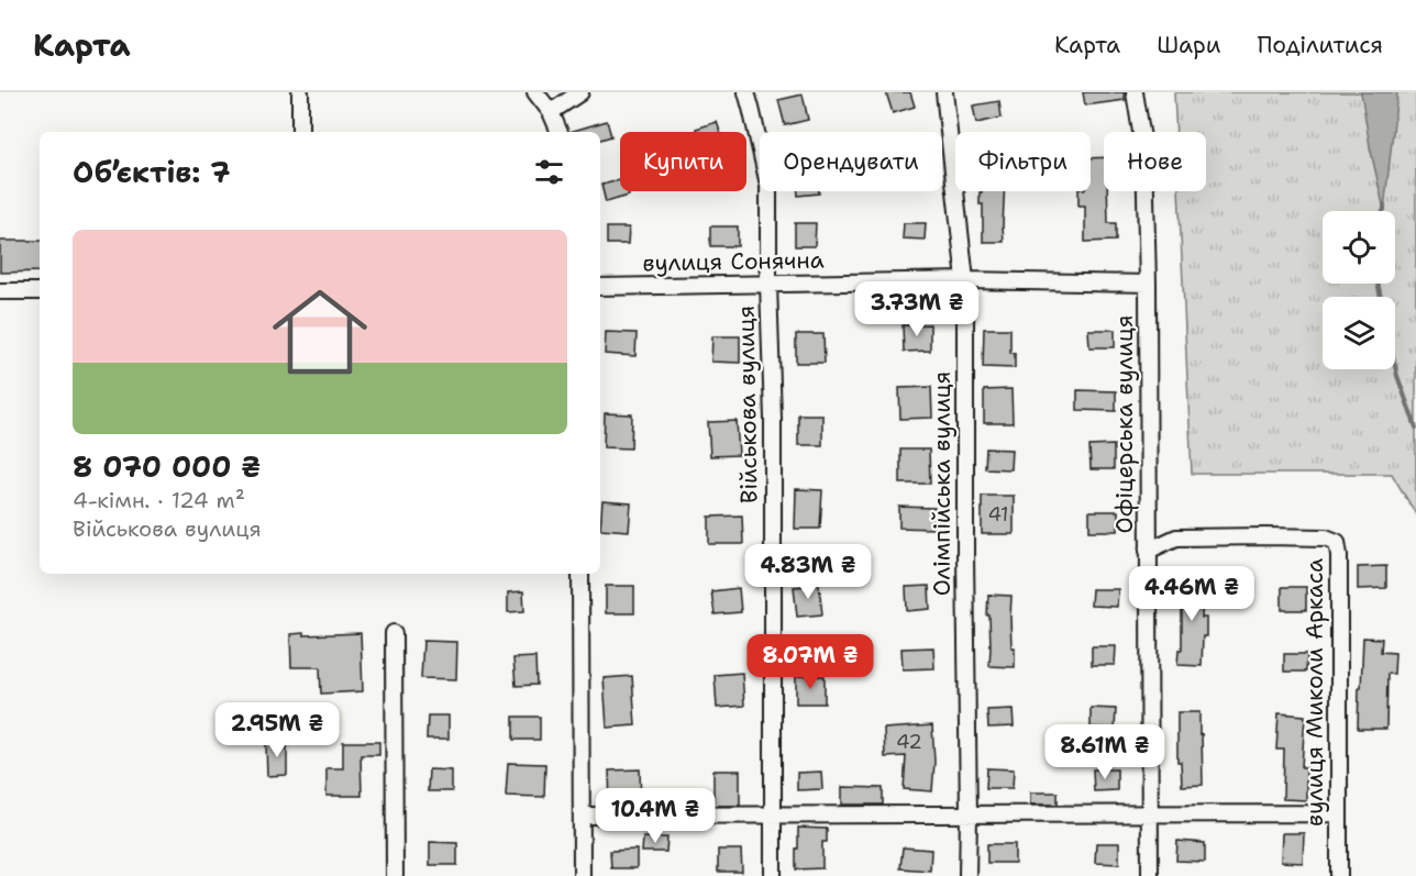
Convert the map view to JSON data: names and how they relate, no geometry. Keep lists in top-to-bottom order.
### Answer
{
  "streets": {
    "street": [
      "вулиця Сонячна",
      "Військова вулиця",
      "Офіцерська вулиця",
      "Олімпійська вулиця",
      "вулиця Миколи Аркаса"
    ]
  },
  "crossings": [
    ["вулиця Сонячна", "Військова вулиця"],
    ["вулиця Сонячна", "Офіцерська вулиця"],
    ["вулиця Сонячна", "Олімпійська вулиця"],
    ["Офіцерська вулиця", "вулиця Миколи Аркаса"]
  ],
  "house_numbers": ["41", "42"],
  "page": {
    "header": "Карта",
    "nav": ["Карта", "Шари", "Поділитися"],
    "chip": [
      "Купити",
      "Орендувати",
      "Фільтри",
      "Нове"
    ],
    "heading": "Об’єктів: 7",
    "list": [
      {
        "name": "8 070 000 ₴",
        "note": "4-кімн. · 124 m² · Військова вулиця"
      }
    ],
    "price": [
      "3.73M ₴",
      "4.83M ₴",
      "4.46M ₴",
      "8.07M ₴",
      "2.95M ₴",
      "8.61M ₴",
      "10.4M ₴"
    ]
  }
}
